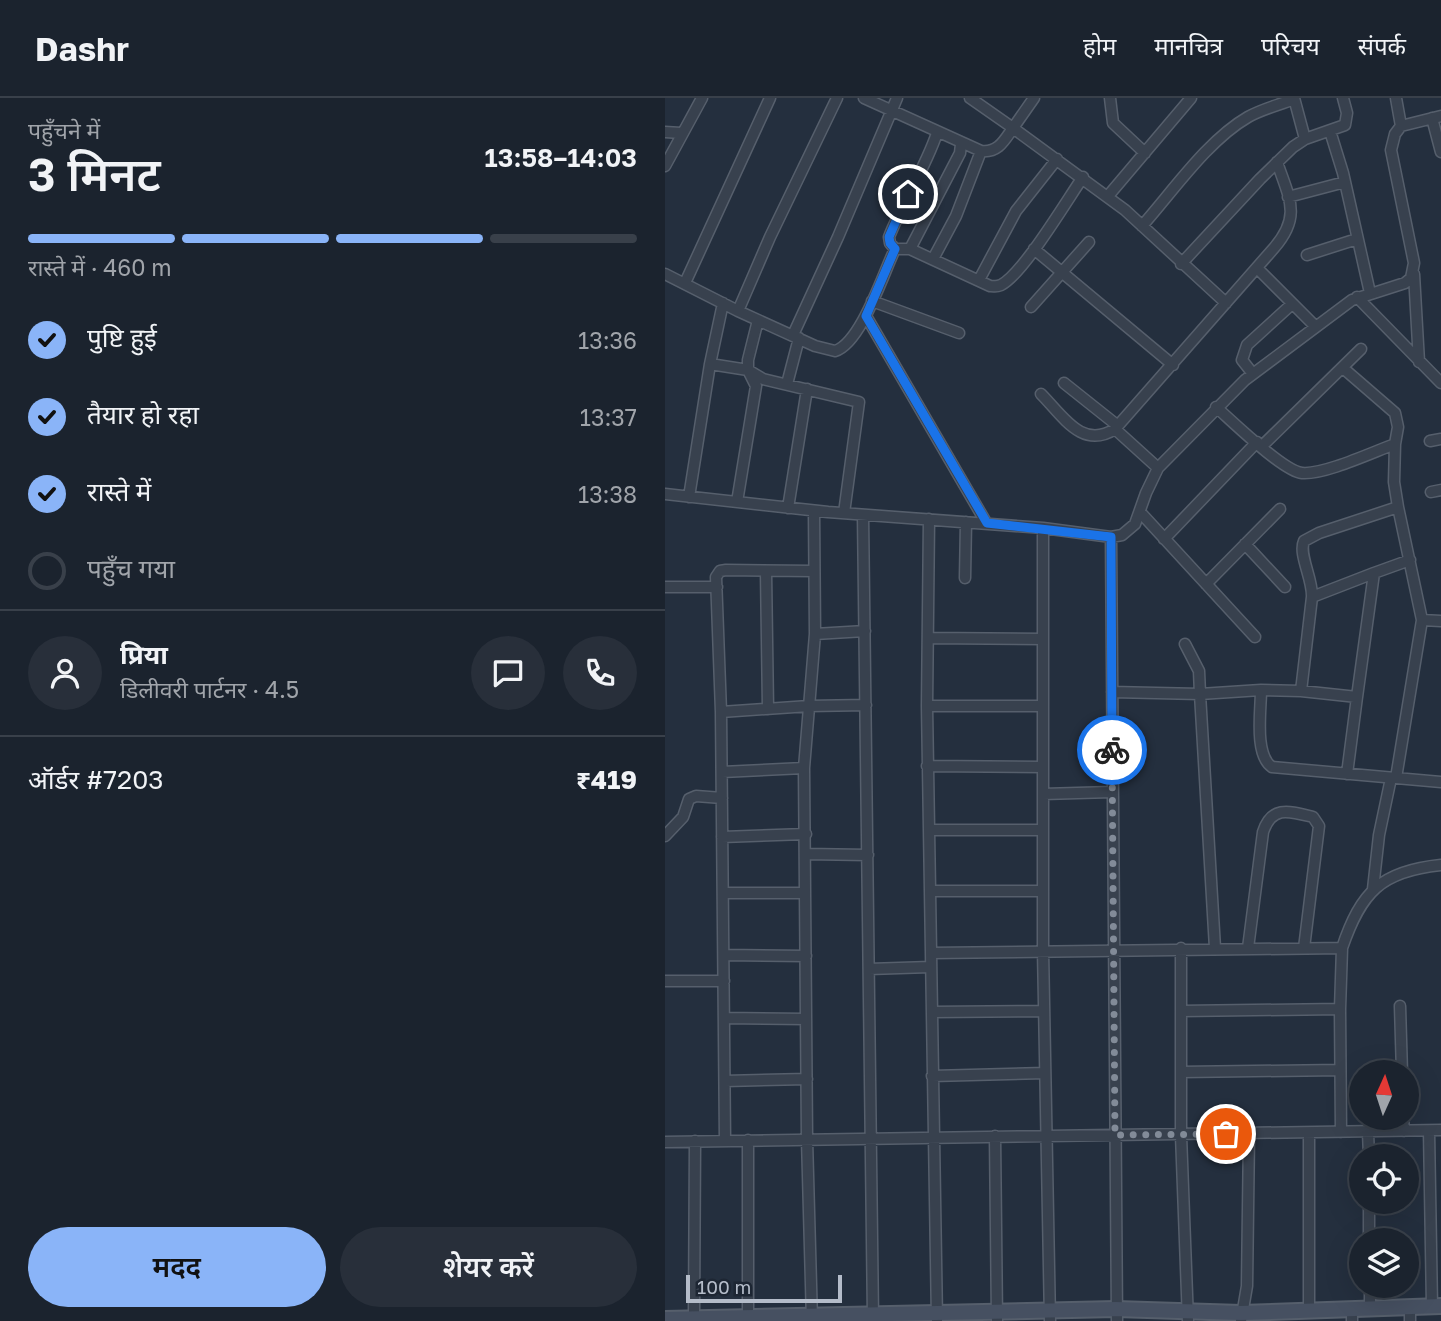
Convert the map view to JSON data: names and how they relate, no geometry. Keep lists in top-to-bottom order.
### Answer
{
  "scale_bar": "100 m",
  "north": "top",
  "page": {
    "header": "Dashr",
    "nav": [
      "होम",
      "मानचित्र",
      "परिचय",
      "संपर्क"
    ],
    "heading": ["3 मिनट", "पहुँचने में", "13:58–14:03"],
    "panel": [
      "प्रिया",
      "डिलीवरी पार्टनर · 4.5",
      "ऑर्डर #7203",
      "₹419"
    ],
    "bar": "रास्ते में · 460 m",
    "list": [
      ["पुष्टि हुई", "13:36"],
      ["तैयार हो रहा", "13:37"],
      ["रास्ते में", "13:38"],
      "पहुँच गया"
    ],
    "buttons": ["मदद", "शेयर करें"],
    "scale": "100 m"
  }
}
